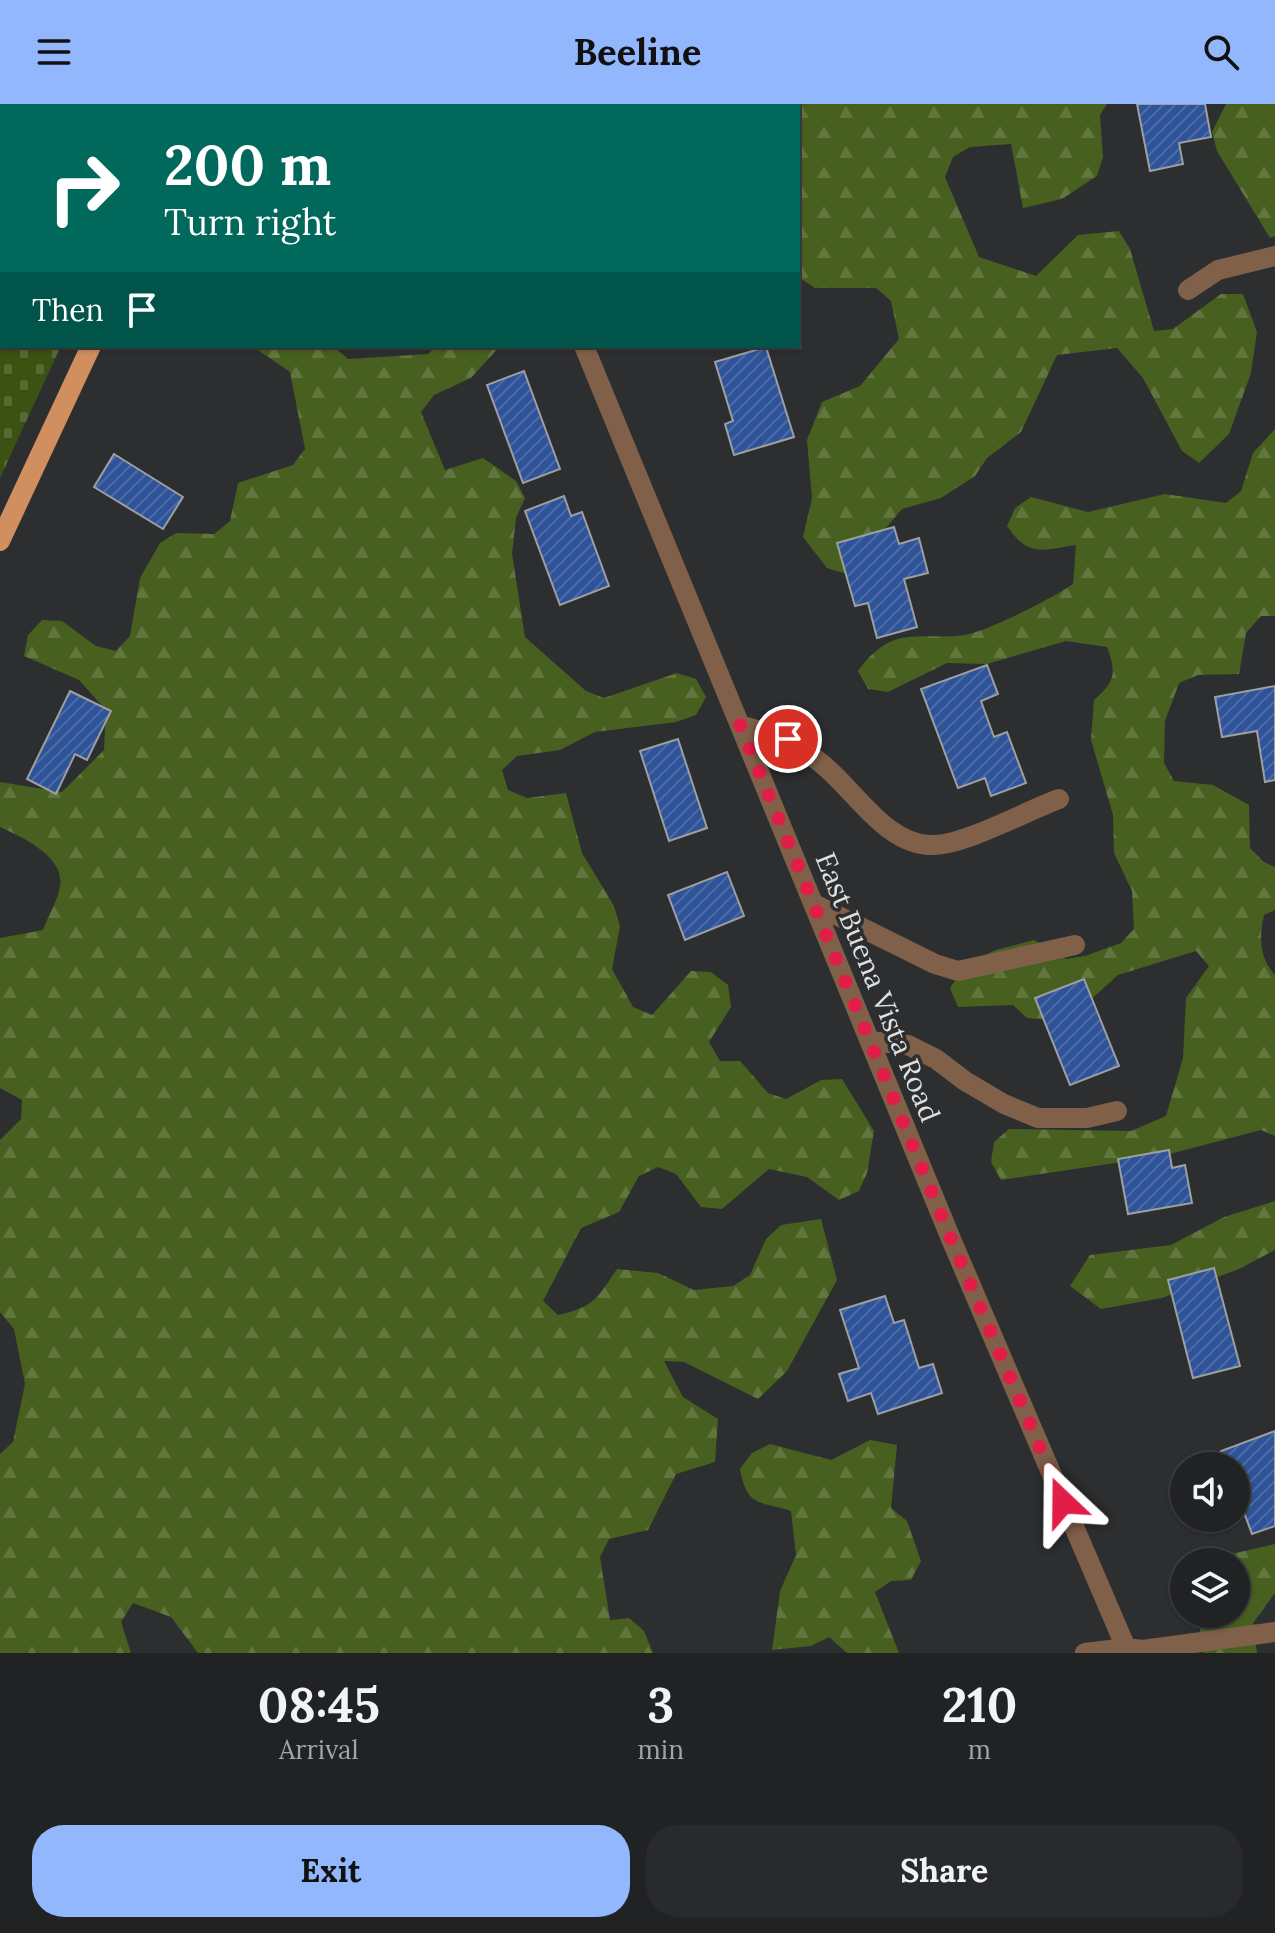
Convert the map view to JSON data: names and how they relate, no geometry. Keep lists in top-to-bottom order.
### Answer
{
  "streets": {
    "street": ["East Buena Vista Road"]
  },
  "page": {
    "header": "Beeline",
    "turn": ["200 m", "Turn right"],
    "then": "Then",
    "eta": [
      "08:45",
      "Arrival",
      "3",
      "min",
      "210",
      "m"
    ],
    "buttons": ["Exit", "Share"]
  }
}
